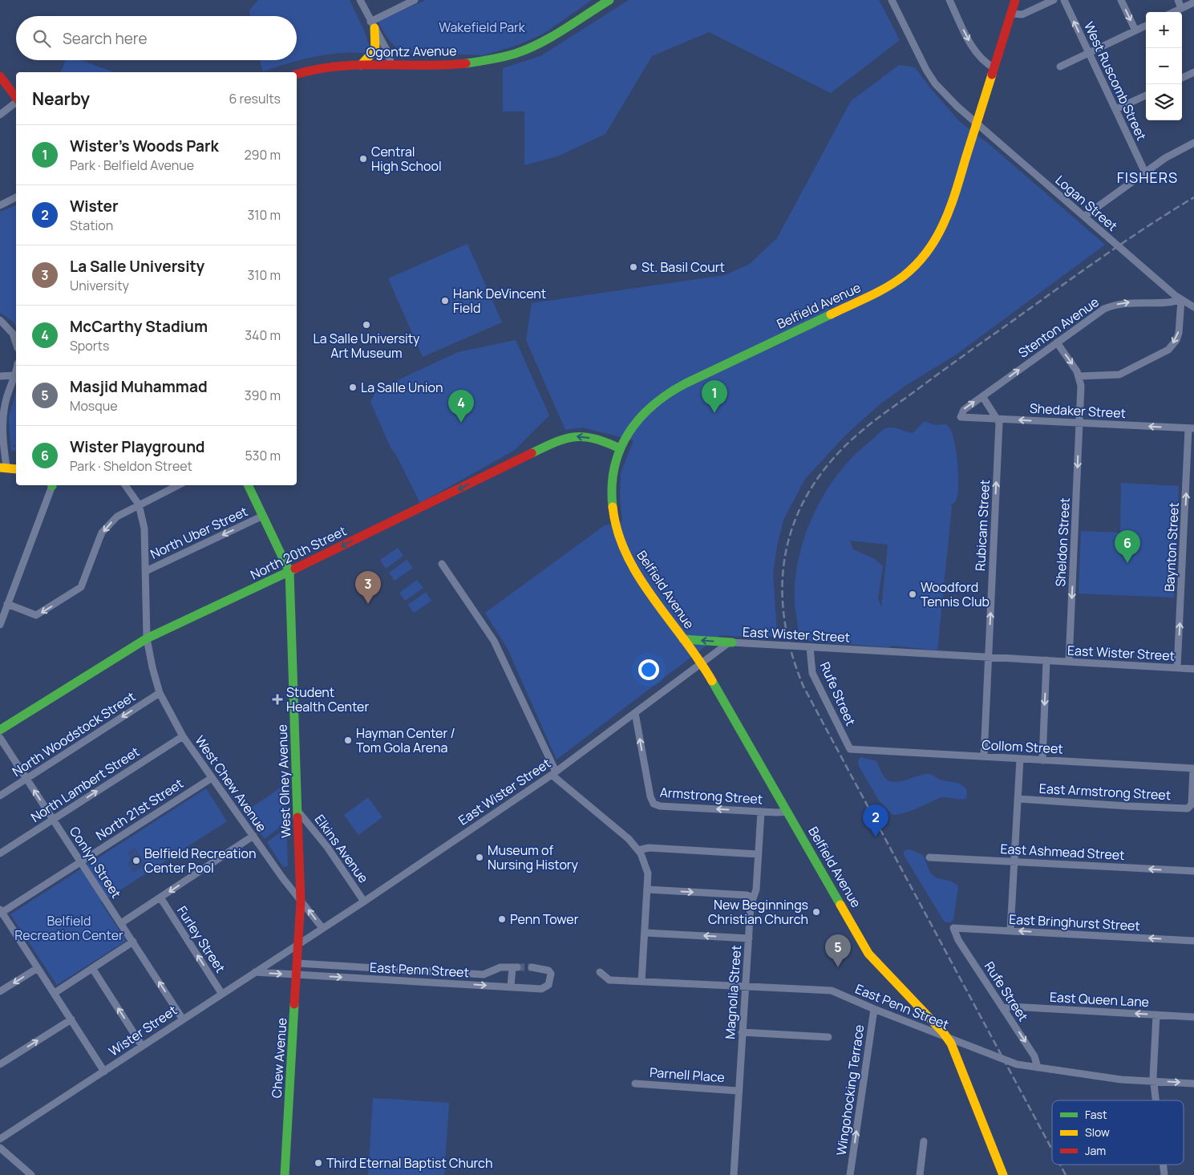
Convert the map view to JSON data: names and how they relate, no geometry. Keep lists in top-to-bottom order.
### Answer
{
  "streets": {
    "street": [
      "Ogontz Avenue",
      "West Ruscomb Street",
      "Logan Street",
      "Belfield Avenue",
      "Stenton Avenue",
      "Shedaker Street",
      "Rubicam Street",
      "North Uber Street",
      "Sheldon Street",
      "Baynton Street",
      "North 20th Street",
      "East Wister Street",
      "Rufe Street",
      "North Woodstock Street",
      "Collom Street",
      "West Olney Avenue",
      "West Chew Avenue",
      "North Lambert Street",
      "East Armstrong Street",
      "Armstrong Street",
      "North 21st Street",
      "Elkins Avenue",
      "East Ashmead Street",
      "Conlyn Street",
      "East Bringhurst Street",
      "Furley Street",
      "East Penn Street",
      "Magnolia Street",
      "East Queen Lane",
      "Wister Street",
      "Chew Avenue",
      "Parnell Place",
      "Wingohocking Terrace"
    ]
  },
  "crossings": [
    ["Logan Street", "Belfield Avenue"],
    ["Logan Street", "Stenton Avenue"],
    ["Belfield Avenue", "North 20th Street"],
    ["Belfield Avenue", "East Wister Street"],
    ["Belfield Avenue", "Armstrong Street"],
    ["Belfield Avenue", "East Penn Street"],
    ["Stenton Avenue", "Shedaker Street"],
    ["Shedaker Street", "Rubicam Street"],
    ["Shedaker Street", "Sheldon Street"],
    ["Shedaker Street", "Baynton Street"],
    ["Rubicam Street", "East Wister Street"],
    ["Rubicam Street", "Collom Street"],
    ["North Uber Street", "West Olney Avenue"],
    ["North Uber Street", "West Chew Avenue"],
    ["Sheldon Street", "East Wister Street"],
    ["Baynton Street", "East Wister Street"],
    ["North 20th Street", "West Olney Avenue"],
    ["North 20th Street", "West Chew Avenue"],
    ["East Wister Street", "Rufe Street"],
    ["East Wister Street", "West Olney Avenue"],
    ["East Wister Street", "West Chew Avenue"],
    ["East Wister Street", "Armstrong Street"],
    ["East Wister Street", "Elkins Avenue"],
    ["East Wister Street", "Wister Street"],
    ["East Wister Street", "Chew Avenue"],
    ["Rufe Street", "Collom Street"],
    ["Rufe Street", "East Bringhurst Street"],
    ["Rufe Street", "East Penn Street"],
    ["Rufe Street", "East Queen Lane"],
    ["North Woodstock Street", "West Chew Avenue"],
    ["North Woodstock Street", "Conlyn Street"],
    ["Collom Street", "East Armstrong Street"],
    ["West Olney Avenue", "West Chew Avenue"],
    ["West Olney Avenue", "Elkins Avenue"],
    ["West Olney Avenue", "Wister Street"],
    ["West Olney Avenue", "Chew Avenue"],
    ["West Chew Avenue", "North Lambert Street"],
    ["West Chew Avenue", "North 21st Street"],
    ["North Lambert Street", "Conlyn Street"],
    ["Armstrong Street", "Magnolia Street"],
    ["North 21st Street", "Conlyn Street"],
    ["Conlyn Street", "Wister Street"],
    ["Furley Street", "Wister Street"],
    ["East Penn Street", "Magnolia Street"],
    ["East Penn Street", "Wister Street"],
    ["East Penn Street", "Chew Avenue"],
    ["East Penn Street", "Wingohocking Terrace"],
    ["Magnolia Street", "Parnell Place"],
    ["Wister Street", "Chew Avenue"]
  ],
  "one_way": [
    "Stenton Avenue",
    "Shedaker Street",
    "Rubicam Street",
    "North Uber Street",
    "Sheldon Street",
    "Baynton Street",
    "North 20th Street",
    "North Woodstock Street",
    "North Lambert Street",
    "East Ashmead Street",
    "East Bringhurst Street",
    "Furley Street",
    "East Queen Lane",
    "Wingohocking Terrace"
  ],
  "districts": ["FISHERS"],
  "parks": ["Wakefield Park", "Belfield Recreation Center"],
  "places": {
    "other": [
      "Central High School",
      "St. Basil Court",
      "Hank DeVincent Field",
      "La Salle University Art Museum",
      "La Salle Union",
      "Woodford Tennis Club",
      "Hayman Center / Tom Gola Arena",
      "Museum of Nursing History",
      "Belfield Recreation Center Pool",
      "New Beginnings Christian Church",
      "Penn Tower",
      "Third Eternal Baptist Church"
    ],
    "health": ["Student Health Center"]
  },
  "legend": ["Fast", "Slow", "Jam"],
  "page": {
    "map_buttons": ["+", "−"],
    "search": "Search here",
    "heading": ["Nearby", "6 results"],
    "list": [
      {
        "mark": "1",
        "name": "Wister's Woods Park",
        "note": "Park · Belfield Avenue",
        "value": "290 m"
      },
      {
        "mark": "2",
        "name": "Wister",
        "note": "Station",
        "value": "310 m"
      },
      {
        "mark": "3",
        "name": "La Salle University",
        "note": "University",
        "value": "310 m"
      },
      {
        "mark": "4",
        "name": "McCarthy Stadium",
        "note": "Sports",
        "value": "340 m"
      },
      {
        "mark": "5",
        "name": "Masjid Muhammad",
        "note": "Mosque",
        "value": "390 m"
      },
      {
        "mark": "6",
        "name": "Wister Playground",
        "note": "Park · Sheldon Street",
        "value": "530 m"
      }
    ],
    "pins": [
      "1",
      "4",
      "6",
      "3",
      "2",
      "5"
    ]
  }
}
